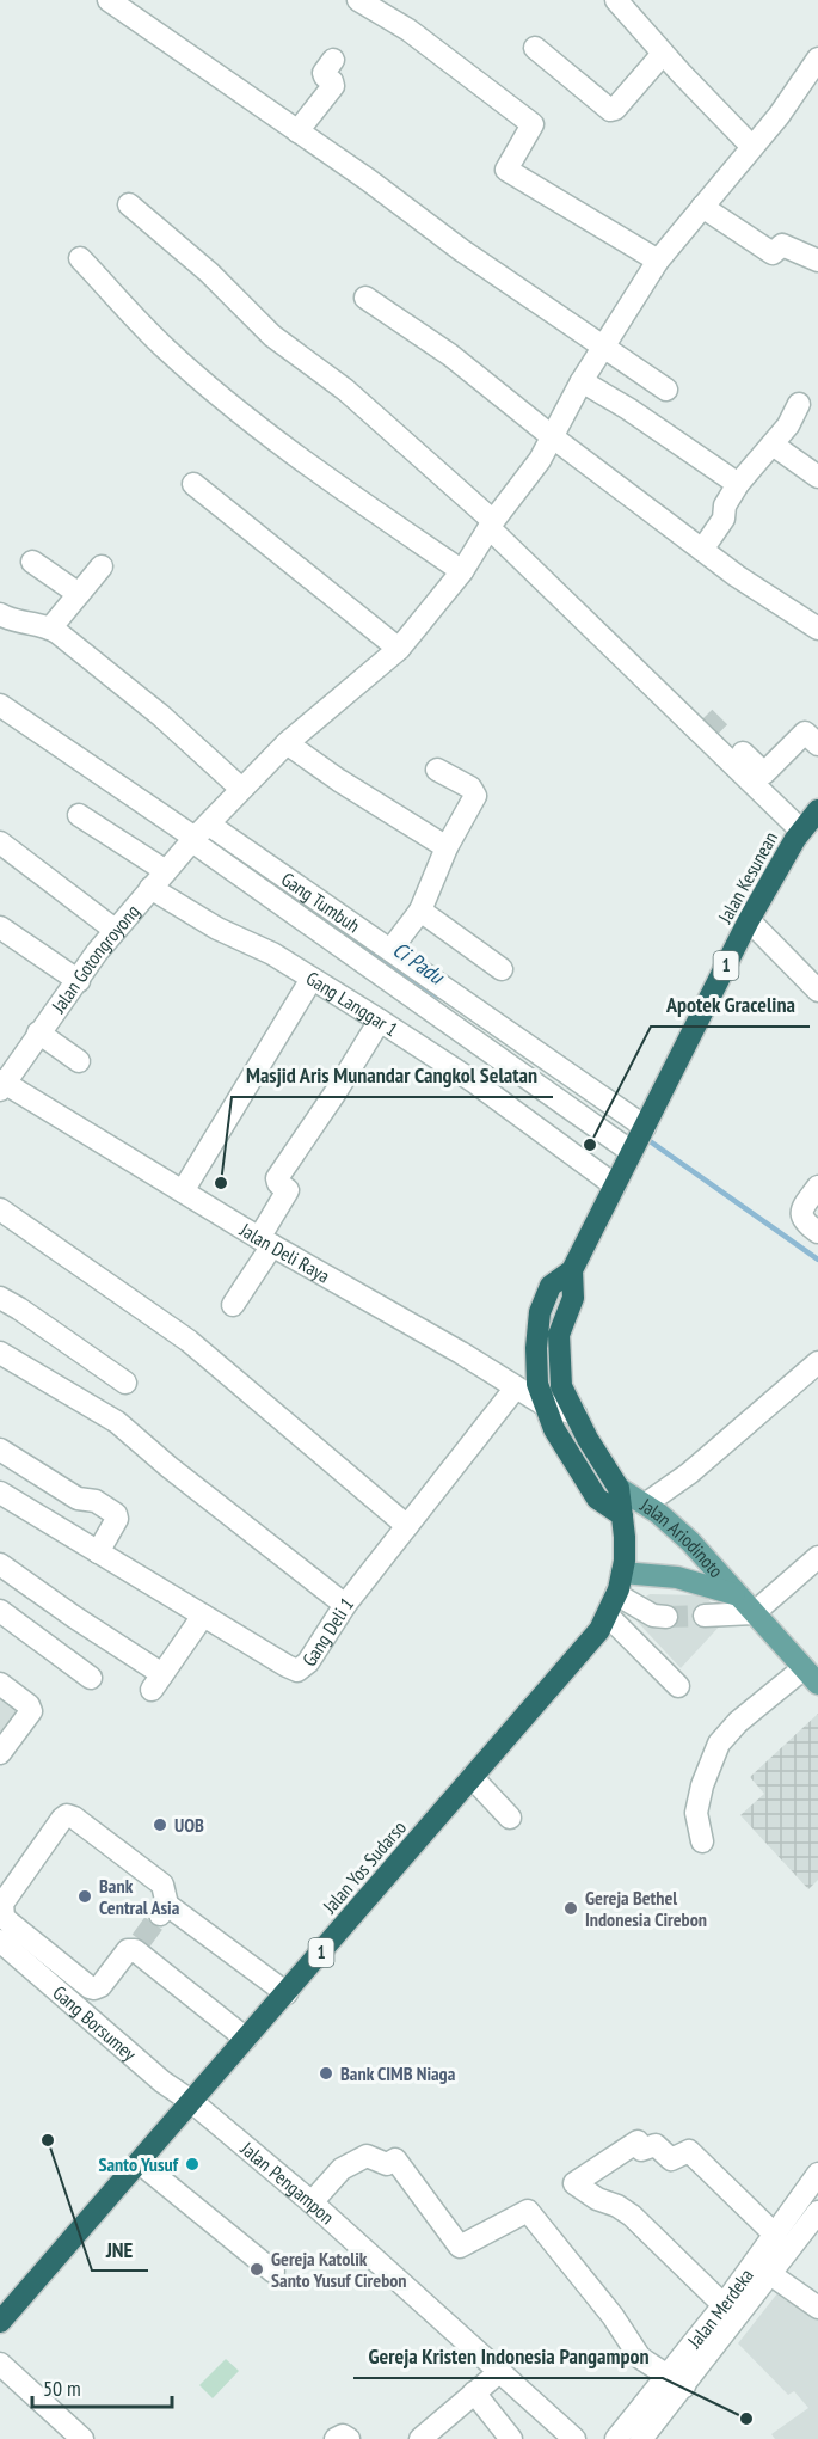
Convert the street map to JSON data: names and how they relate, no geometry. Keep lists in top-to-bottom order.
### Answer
{
  "streets": {
    "highway": ["Jalan Kesunean", "1", "Jalan Yos Sudarso"],
    "main road": ["Jalan Ariodinoto"],
    "street": [
      "Gang Tumbuh",
      "Jalan Gotongroyong",
      "Gang Langgar 1",
      "Jalan Deli Raya",
      "Gang Deli 1",
      "Gang Borsumey",
      "Jalan Pengampon",
      "Jalan Merdeka"
    ]
  },
  "crossings": [
    ["Jalan Kesunean", "Gang Tumbuh"],
    ["Jalan Kesunean", "Gang Langgar 1"],
    ["Jalan Kesunean", "Jalan Yos Sudarso"],
    ["Gang Tumbuh", "Jalan Gotongroyong"],
    ["Jalan Gotongroyong", "Gang Langgar 1"],
    ["Jalan Gotongroyong", "Jalan Deli Raya"],
    ["Gang Langgar 1", "Jalan Yos Sudarso"],
    ["Jalan Deli Raya", "Gang Deli 1"],
    ["Jalan Deli Raya", "Jalan Yos Sudarso"],
    ["Jalan Ariodinoto", "Jalan Yos Sudarso"],
    ["Jalan Yos Sudarso", "Gang Borsumey"],
    ["Jalan Yos Sudarso", "Jalan Pengampon"],
    ["Gang Borsumey", "Jalan Pengampon"]
  ],
  "water": ["Ci Padu"],
  "places": [
    "Apotek Gracelina",
    "Masjid Aris Munandar Cangkol Selatan",
    "UOB",
    "Bank Central Asia",
    "Gereja Bethel Indonesia Cirebon",
    "Bank CIMB Niaga",
    "JNE",
    "Santo Yusuf",
    "Gereja Katolik Santo Yusuf Cirebon",
    "Gereja Kristen Indonesia Pangampon"
  ],
  "scale_bar": "50 m"
}
